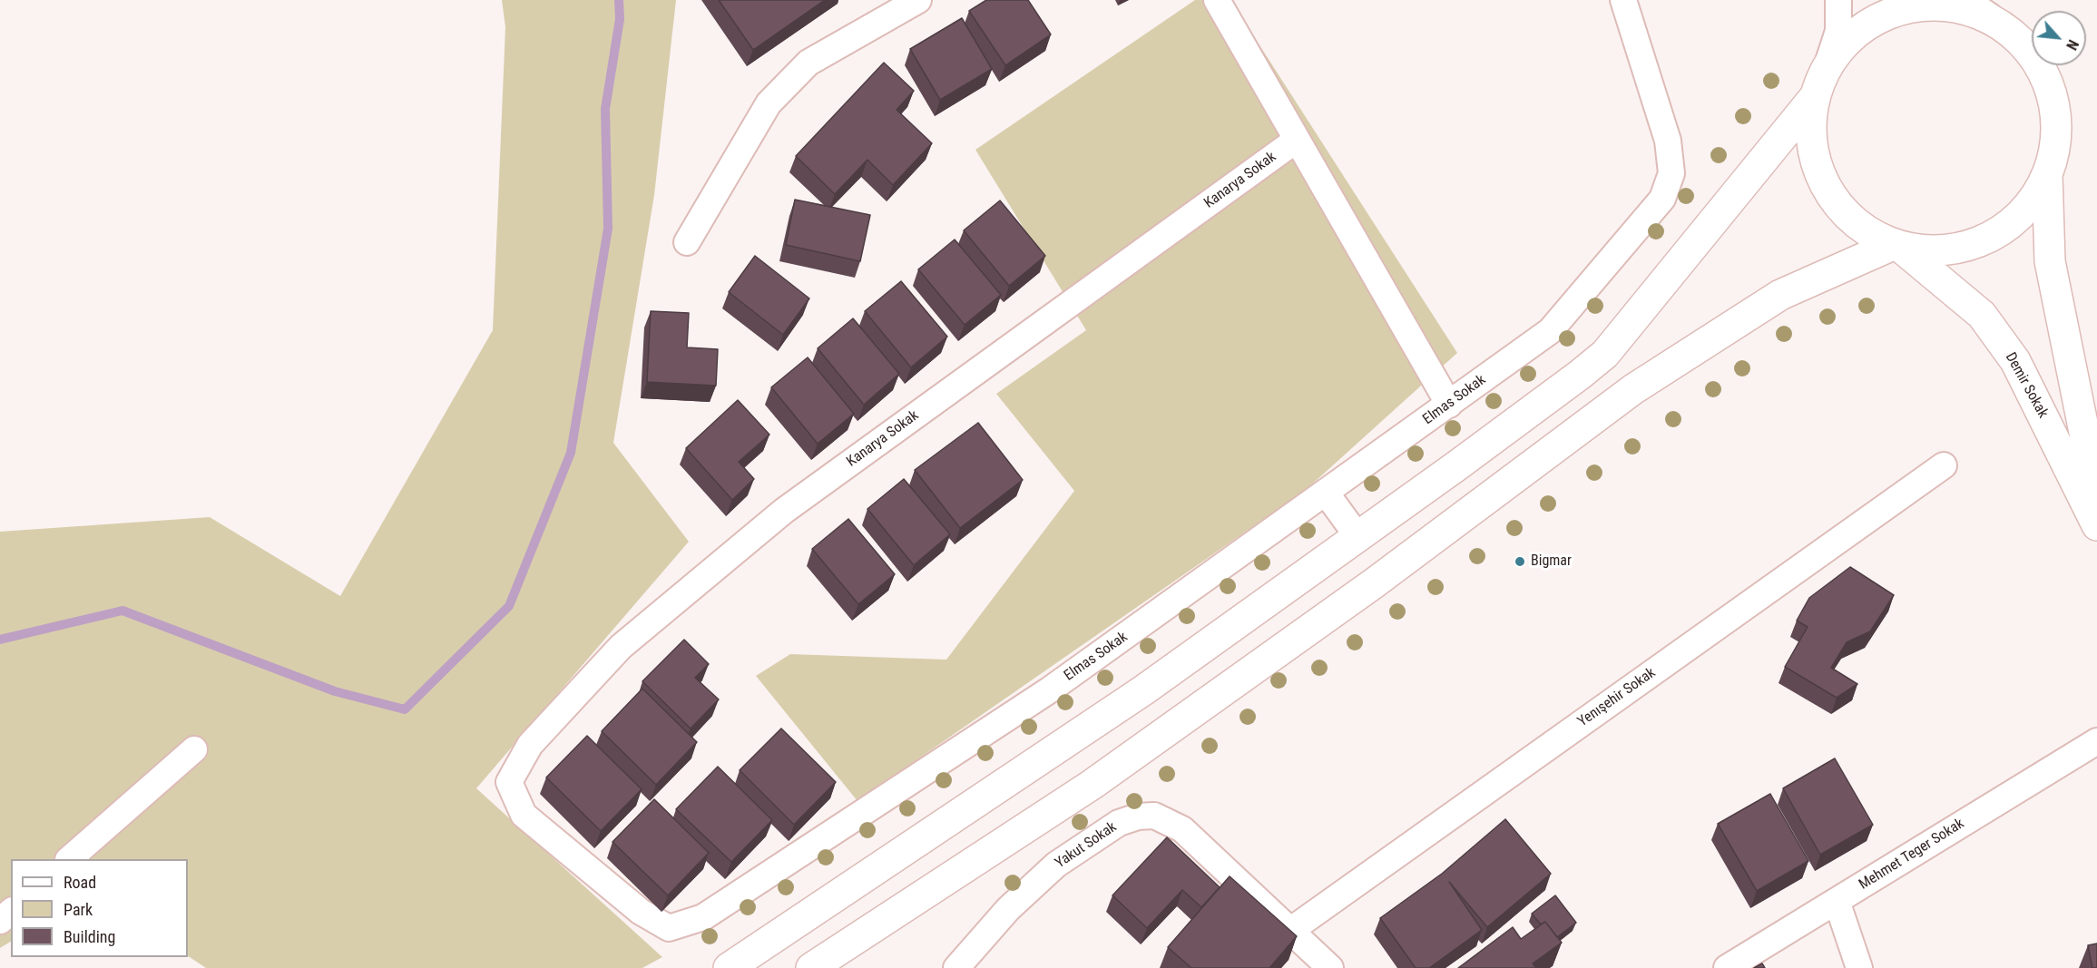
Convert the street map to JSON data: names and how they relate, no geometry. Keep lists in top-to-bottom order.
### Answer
{
  "streets": {
    "street": [
      "Kanarya Sokak",
      "Demir Sokak",
      "Elmas Sokak",
      "Yenışehir Sokak",
      "Yakut Sokak",
      "Mehmet Teger Sokak"
    ]
  },
  "crossings": [
    ["Kanarya Sokak", "Elmas Sokak"],
    ["Yenışehir Sokak", "Yakut Sokak"]
  ],
  "places": ["Bigmar"],
  "legend": ["Road", "Park", "Building"],
  "north": "bottom right"
}
